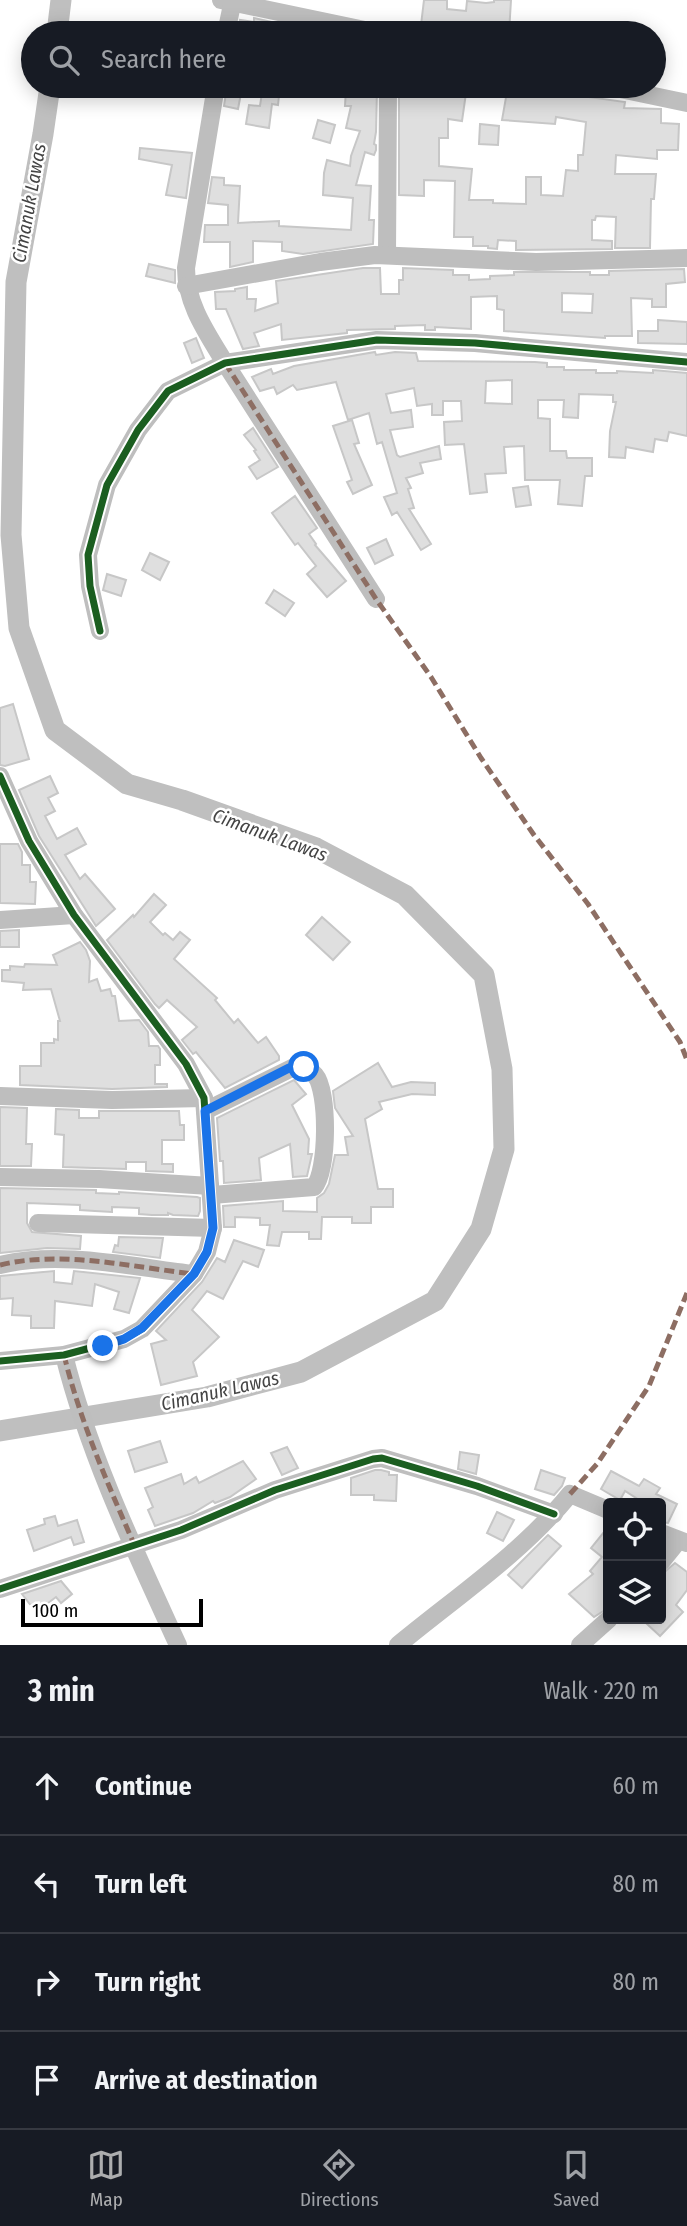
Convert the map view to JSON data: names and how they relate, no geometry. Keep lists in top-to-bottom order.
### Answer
{
  "water": ["Cimanuk Lawas"],
  "scale_bar": "100 m",
  "page": {
    "search": "Search here",
    "scale": "100 m",
    "heading": ["3 min", "Walk · 220 m"],
    "list": [
      ["Continue", "60 m"],
      ["Turn left", "80 m"],
      ["Turn right", "80 m"],
      "Arrive at destination"
    ],
    "nav": ["Map", "Directions", "Saved"]
  }
}
